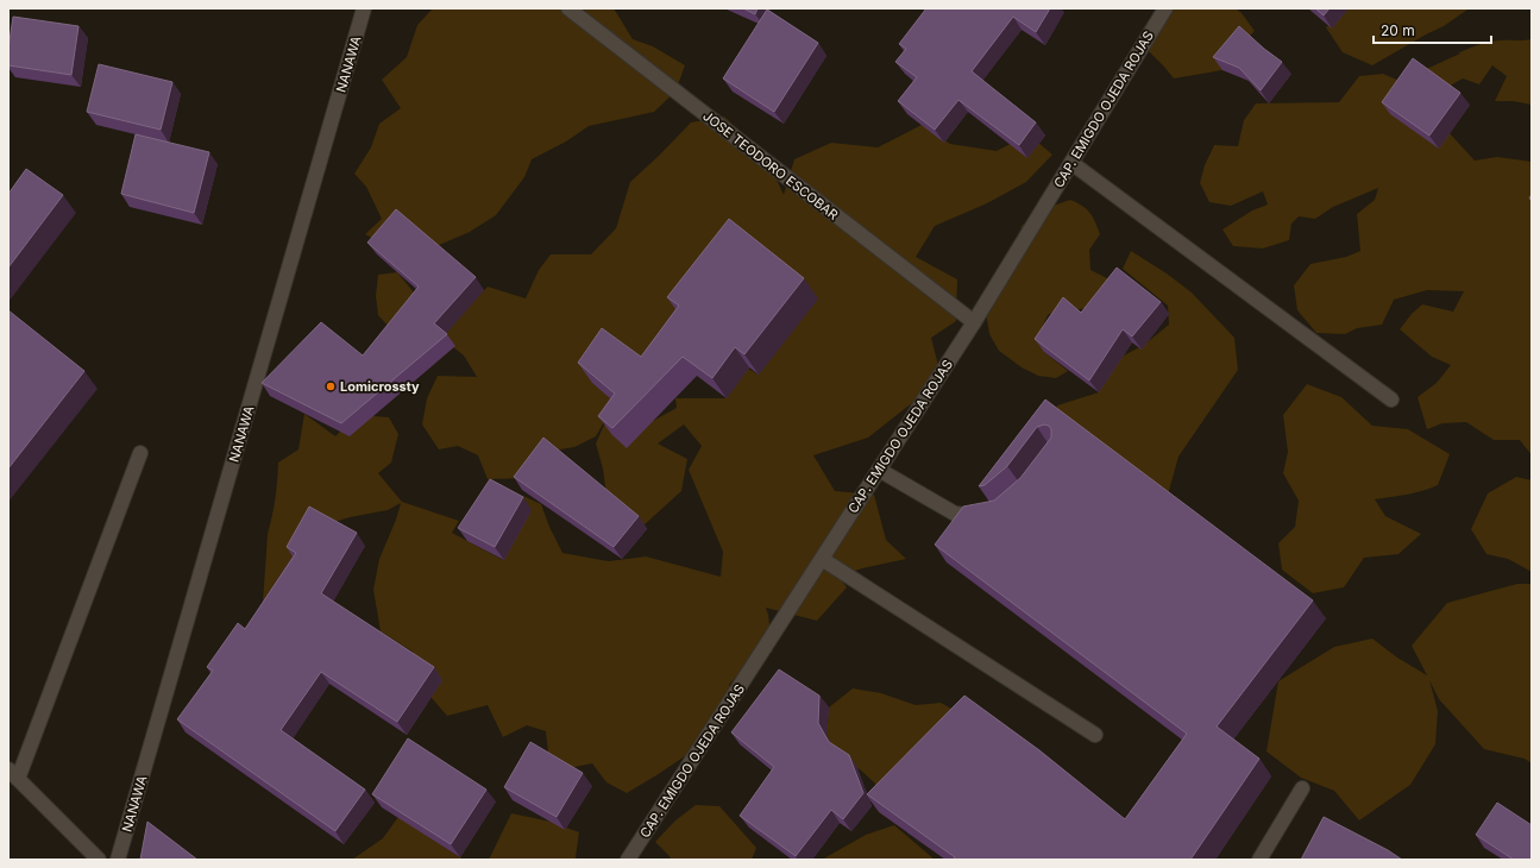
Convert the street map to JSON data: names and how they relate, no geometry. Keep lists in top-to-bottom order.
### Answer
{
  "streets": {
    "street": ["NANAWA", "CAP. EMIGDO OJEDA ROJAS", "JOSE TEODORO ESCOBAR"]
  },
  "crossings": [
    ["CAP. EMIGDO OJEDA ROJAS", "JOSE TEODORO ESCOBAR"]
  ],
  "places": ["Lomicrossty"],
  "scale_bar": "20 m"
}
